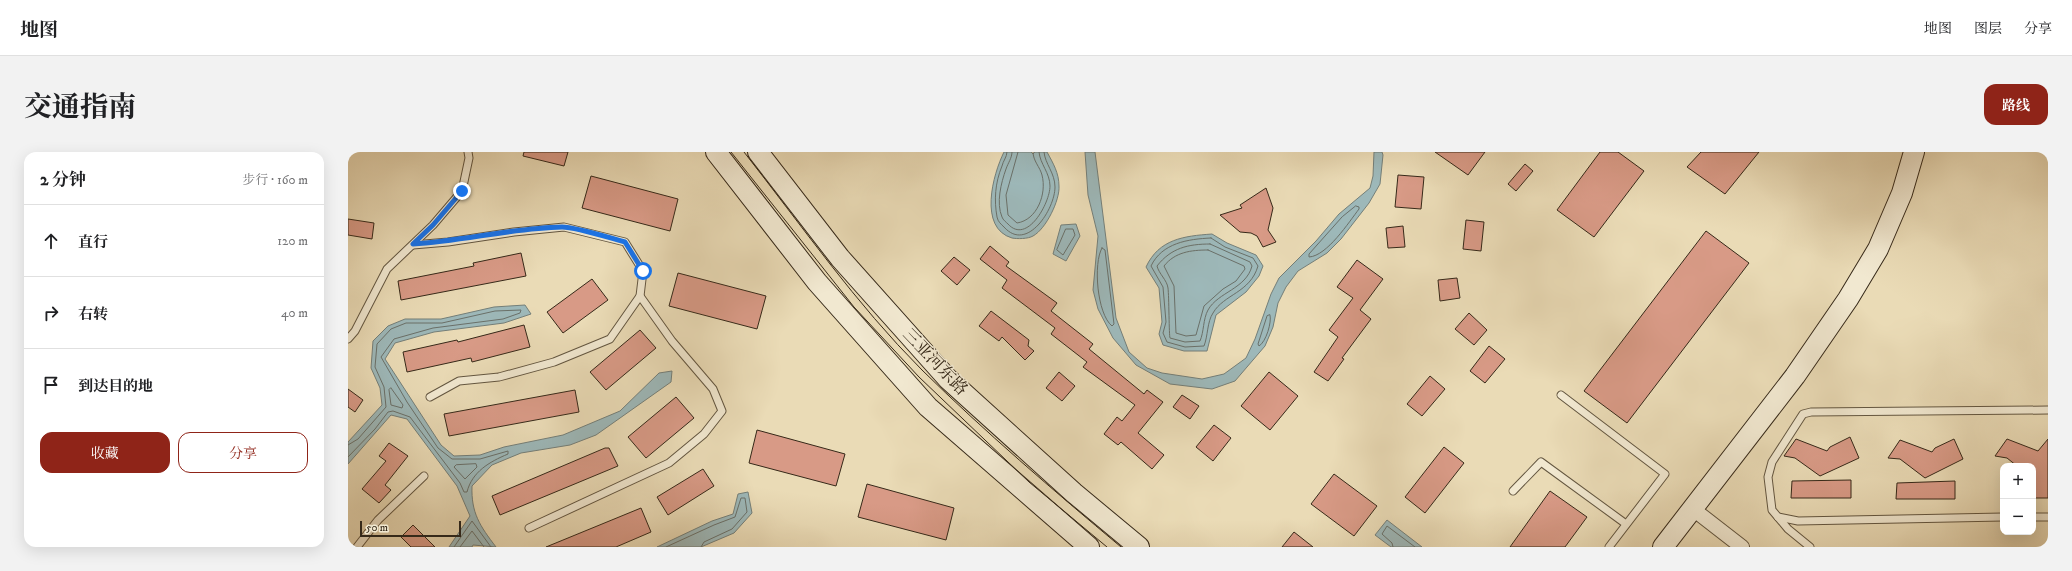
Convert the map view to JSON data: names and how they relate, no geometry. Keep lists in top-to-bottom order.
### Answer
{
  "streets": {
    "main road": ["三亚河东路"]
  },
  "scale_bar": "50 m",
  "page": {
    "header": "地图",
    "nav": ["地图", "图层", "分享"],
    "title": "交通指南",
    "buttons": [
      "路线",
      ["收藏", "分享"]
    ],
    "heading": ["2 分钟", "步行 · 160 m"],
    "list": [
      ["直行", "120 m"],
      ["右转", "40 m"],
      "到达目的地"
    ],
    "map_buttons": ["+", "−"],
    "scale": "50 m"
  }
}
